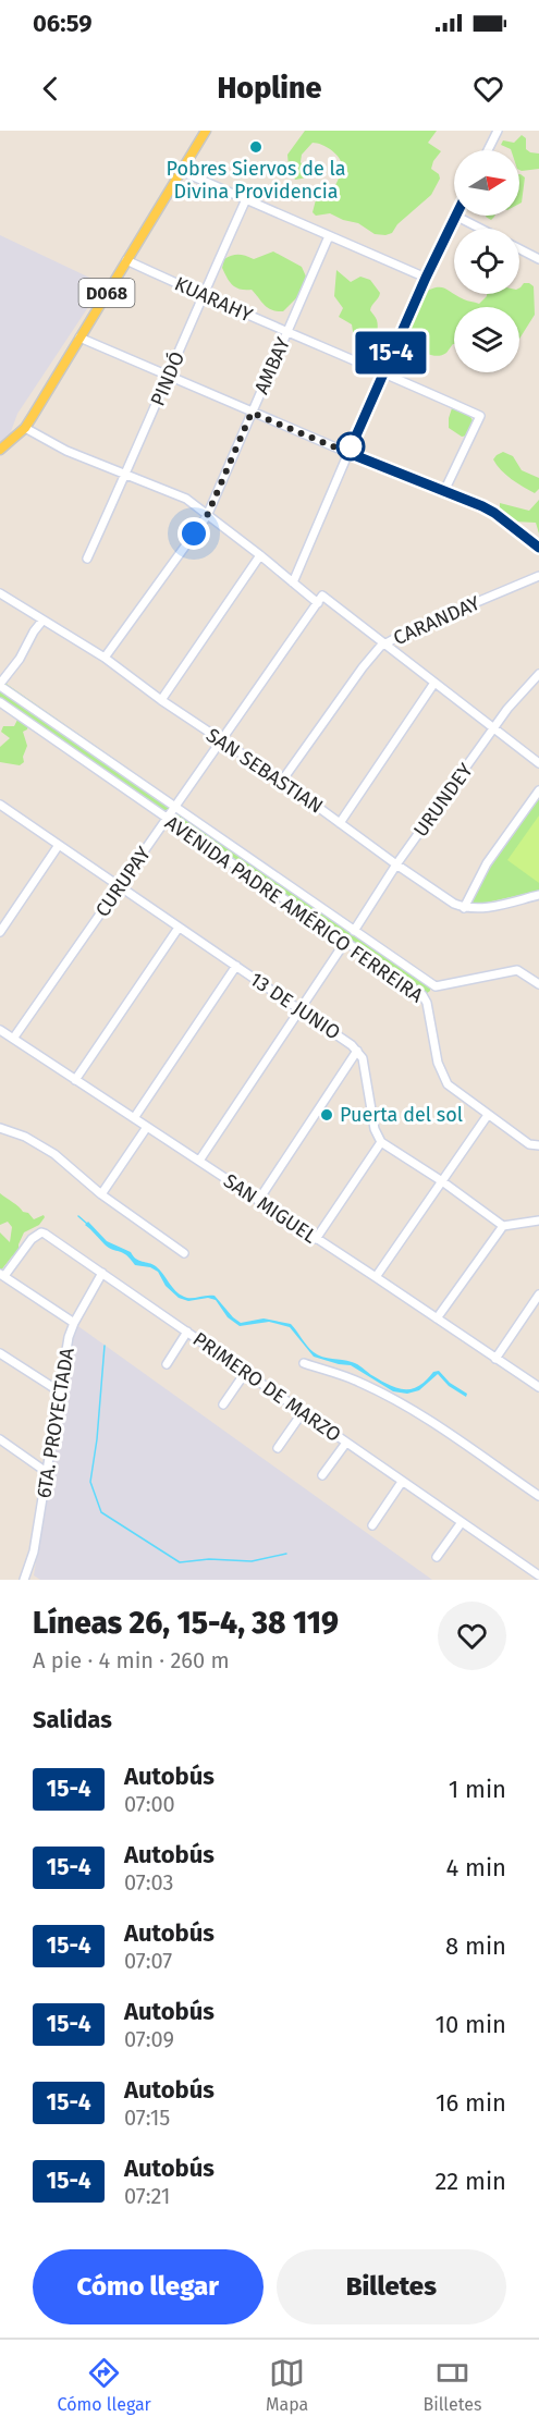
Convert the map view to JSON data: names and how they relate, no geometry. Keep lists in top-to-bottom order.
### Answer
{
  "streets": {
    "main road": ["D068"],
    "street": [
      "KUARAHY",
      "AMBAY",
      "PINDÓ",
      "CARANDAY",
      "SAN SEBASTIAN",
      "URUNDEY",
      "CURUPAY",
      "AVENIDA PADRE AMÉRICO FERREIRA",
      "13 DE JUNIO",
      "SAN MIGUEL",
      "PRIMERO DE MARZO",
      "6TA. PROYECTADA"
    ]
  },
  "crossings": [
    ["D068", "KUARAHY"],
    ["KUARAHY", "AMBAY"],
    ["KUARAHY", "PINDÓ"],
    ["AMBAY", "SAN SEBASTIAN"],
    ["CARANDAY", "SAN SEBASTIAN"],
    ["SAN SEBASTIAN", "URUNDEY"],
    ["SAN SEBASTIAN", "CURUPAY"],
    ["URUNDEY", "AVENIDA PADRE AMÉRICO FERREIRA"],
    ["CURUPAY", "AVENIDA PADRE AMÉRICO FERREIRA"],
    ["CURUPAY", "13 DE JUNIO"],
    ["CURUPAY", "SAN MIGUEL"],
    ["PRIMERO DE MARZO", "6TA. PROYECTADA"]
  ],
  "places": ["Pobres Siervos de la Divina Providencia", "Puerta del sol"],
  "lines": ["bus line 15-4"],
  "north": "right",
  "page": {
    "status": "06:59",
    "header": "Hopline",
    "on_map": "15-4",
    "heading": [
      ["Líneas 26, 15-4, 38 119", "A pie · 4 min · 260 m"],
      "Salidas"
    ],
    "list": [
      {
        "mark": "15-4",
        "name": "Autobús",
        "note": "07:00",
        "value": "1 min"
      },
      {
        "mark": "15-4",
        "name": "Autobús",
        "note": "07:03",
        "value": "4 min"
      },
      {
        "mark": "15-4",
        "name": "Autobús",
        "note": "07:07",
        "value": "8 min"
      },
      {
        "mark": "15-4",
        "name": "Autobús",
        "note": "07:09",
        "value": "10 min"
      },
      {
        "mark": "15-4",
        "name": "Autobús",
        "note": "07:15",
        "value": "16 min"
      },
      {
        "mark": "15-4",
        "name": "Autobús",
        "note": "07:21",
        "value": "22 min"
      }
    ],
    "buttons": ["Cómo llegar", "Billetes"],
    "tabs": ["Cómo llegar", "Mapa", "Billetes"]
  }
}
